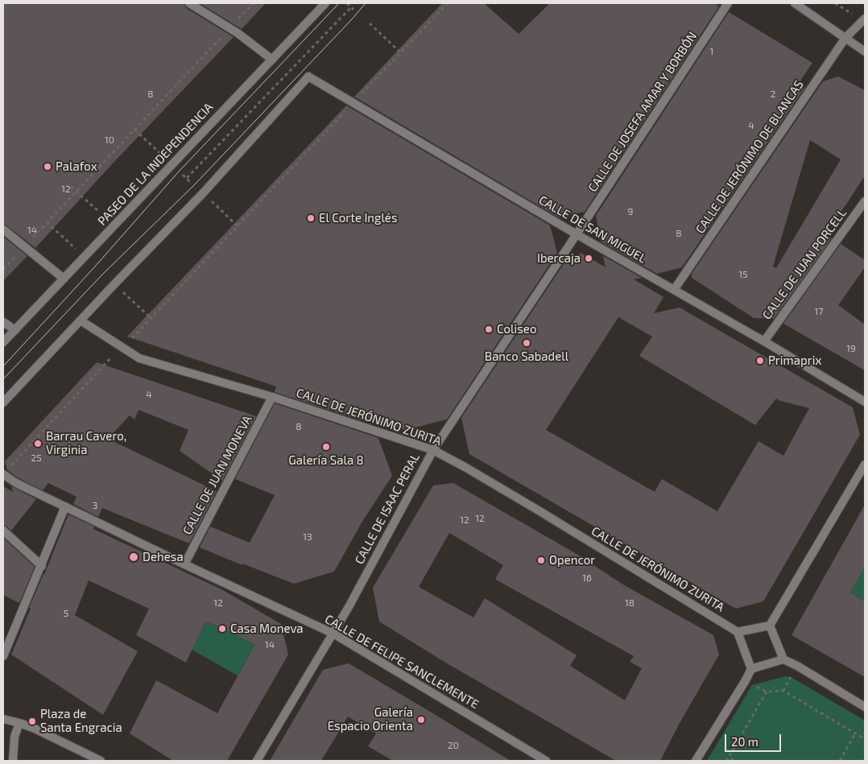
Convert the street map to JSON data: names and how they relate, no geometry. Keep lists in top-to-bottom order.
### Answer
{
  "streets": {
    "street": [
      "CALLE DE JOSEFA AMAR Y BORBÓN",
      "CALLE DE JERÓNIMO DE BLANCAS",
      "PASEO DE LA INDEPENDENCIA",
      "CALLE DE SAN MIGUEL",
      "CALLE DE JUAN PORCELL",
      "CALLE DE JERÓNIMO ZURITA",
      "CALLE DE JUAN MONEVA",
      "CALLE DE ISAAC PERAL",
      "CALLE DE FELIPE SANCLEMENTE"
    ]
  },
  "crossings": [
    ["CALLE DE JOSEFA AMAR Y BORBÓN", "CALLE DE SAN MIGUEL"],
    ["CALLE DE JOSEFA AMAR Y BORBÓN", "CALLE DE ISAAC PERAL"],
    ["CALLE DE JERÓNIMO DE BLANCAS", "CALLE DE SAN MIGUEL"],
    ["CALLE DE SAN MIGUEL", "CALLE DE JUAN PORCELL"],
    ["CALLE DE SAN MIGUEL", "CALLE DE JERÓNIMO ZURITA"],
    ["CALLE DE SAN MIGUEL", "CALLE DE ISAAC PERAL"],
    ["CALLE DE JERÓNIMO ZURITA", "CALLE DE JUAN MONEVA"],
    ["CALLE DE JERÓNIMO ZURITA", "CALLE DE ISAAC PERAL"],
    ["CALLE DE JUAN MONEVA", "CALLE DE FELIPE SANCLEMENTE"],
    ["CALLE DE ISAAC PERAL", "CALLE DE FELIPE SANCLEMENTE"]
  ],
  "places": [
    "Palafox",
    "El Corte Inglés",
    "Ibercaja",
    "Coliseo",
    "Banco Sabadell",
    "Primaprix",
    "Barrau Cavero, Virginia",
    "Galería Sala 8",
    "Dehesa",
    "Opencor",
    "Casa Moneva",
    "Galería Espacio Orienta",
    "Plaza de Santa Engracia"
  ],
  "house_numbers": [
    "1",
    "8",
    "2",
    "4",
    "10",
    "12",
    "9",
    "14",
    "8",
    "15",
    "17",
    "19",
    "4",
    "8",
    "25",
    "3",
    "12",
    "12",
    "13",
    "16",
    "12",
    "18",
    "5",
    "14",
    "20"
  ],
  "scale_bar": "20 m"
}
